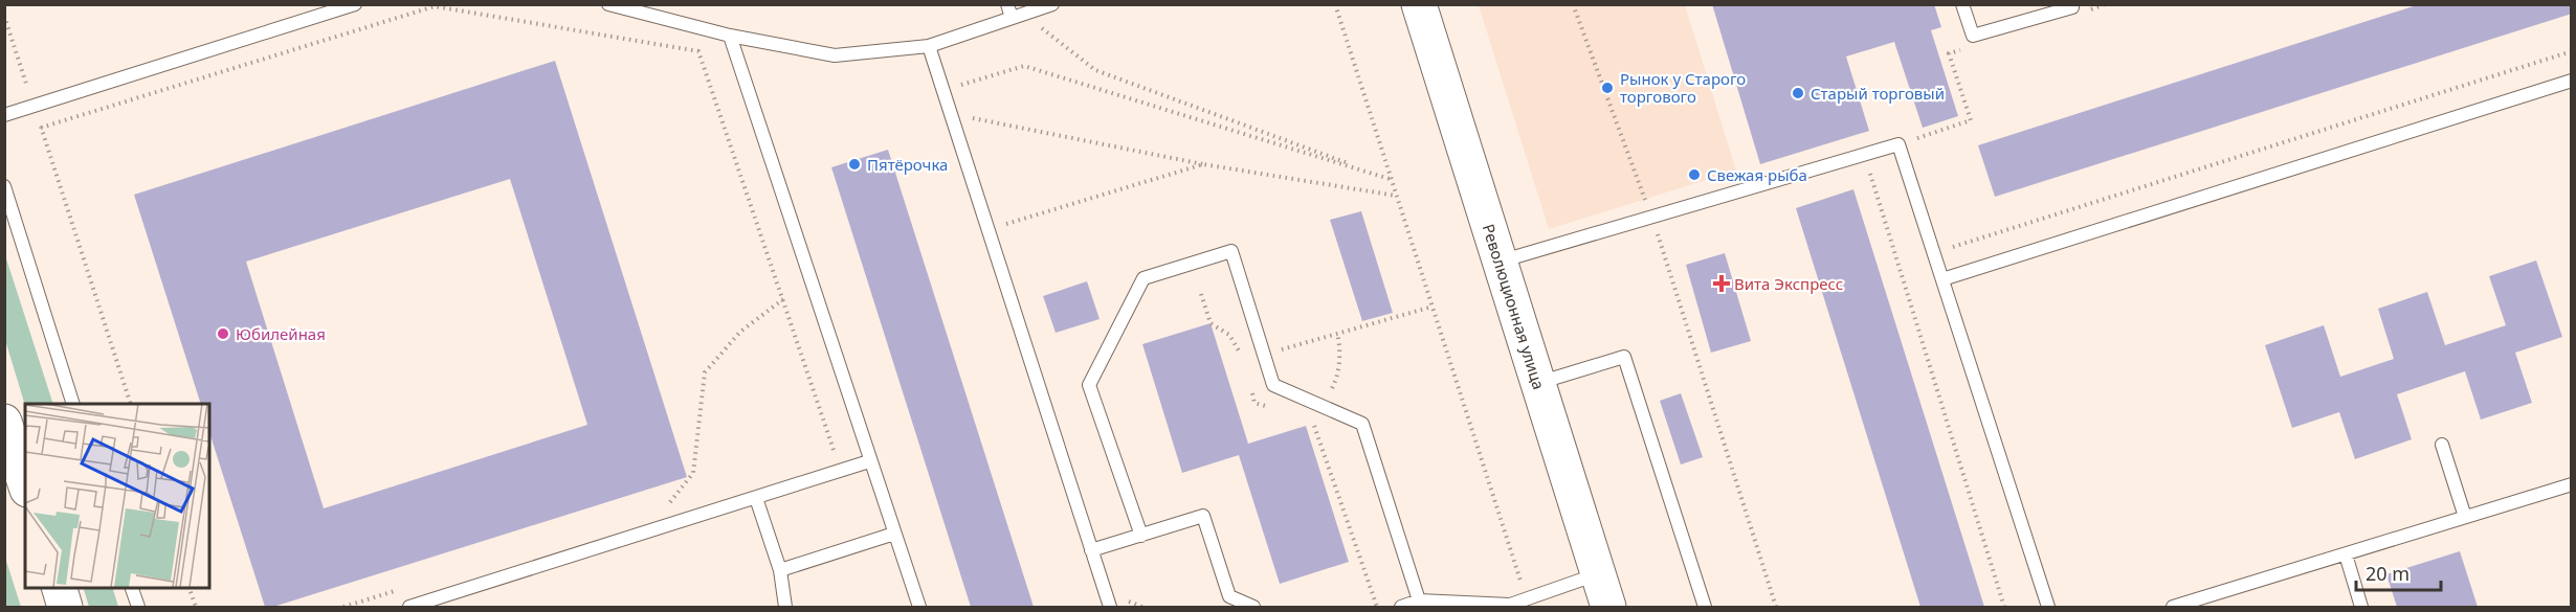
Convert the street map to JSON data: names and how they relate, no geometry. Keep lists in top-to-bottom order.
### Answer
{
  "streets": {
    "main road": ["Революционная улица"]
  },
  "places": {
    "other": [
      "Рынок у Старого торгового",
      "Старый торговый",
      "Пятёрочка",
      "Свежая рыба",
      "Юбилейная"
    ],
    "health": ["Вита Экспресс"]
  },
  "scale_bar": "20 m"
}
